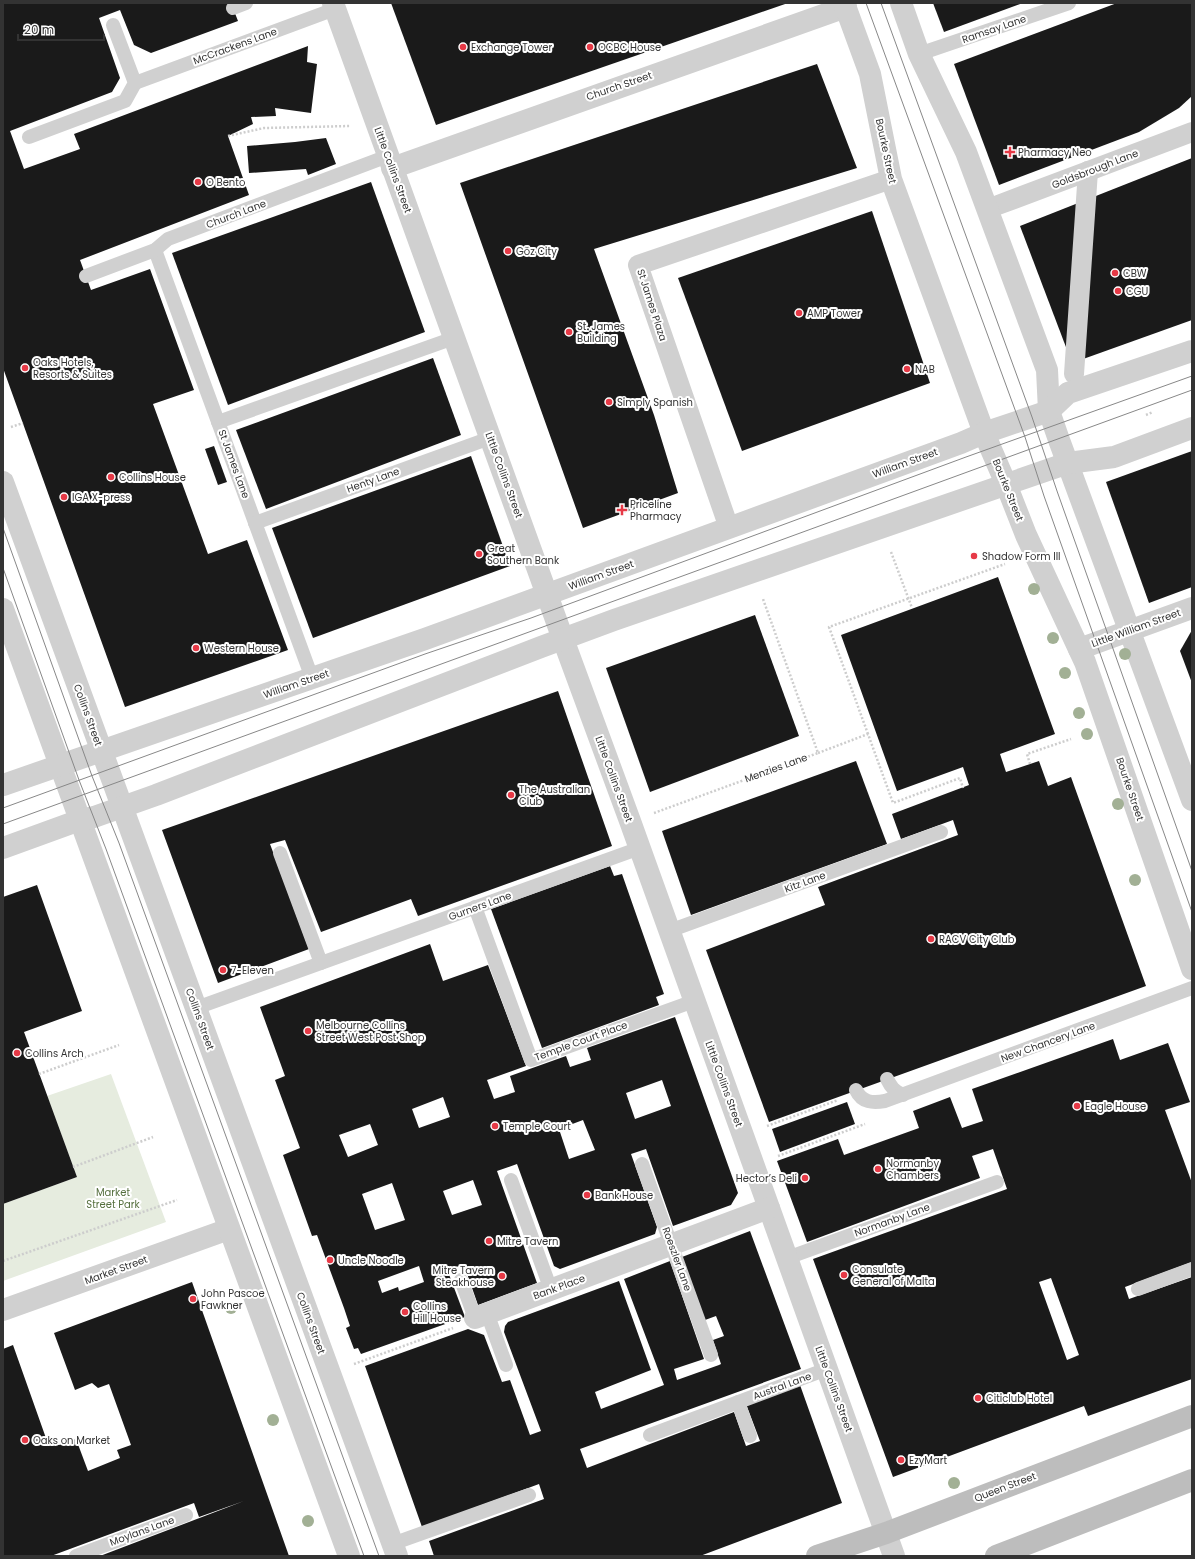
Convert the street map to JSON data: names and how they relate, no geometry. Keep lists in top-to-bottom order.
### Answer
{
  "streets": {
    "main road": ["Queen Street"],
    "street": [
      "Church Street",
      "Bourke Street",
      "Goldsbrough Lane",
      "Little Collins Street",
      "St James Plaza",
      "William Street",
      "Little William Street",
      "Collins Street",
      "Market Street",
      "Bank Place"
    ],
    "lane": [
      "Ramsay Lane",
      "McCrackens Lane",
      "Church Lane",
      "St James Lane",
      "Henty Lane",
      "Kitz Lane",
      "Gurners Lane",
      "Temple Court Place",
      "New Chancery Lane",
      "Normanby Lane",
      "Roeszler Lane",
      "Austral Lane",
      "Moylans Lane"
    ],
    "path": ["Menzies Lane"]
  },
  "crossings": [
    ["McCrackens Lane", "Little Collins Street"],
    ["Church Street", "Bourke Street"],
    ["Church Street", "Little Collins Street"],
    ["Church Street", "Church Lane"],
    ["Bourke Street", "St James Plaza"],
    ["Bourke Street", "William Street"],
    ["Bourke Street", "Little William Street"],
    ["Little Collins Street", "Church Lane"],
    ["Little Collins Street", "William Street"],
    ["Little Collins Street", "Henty Lane"],
    ["Little Collins Street", "Kitz Lane"],
    ["Little Collins Street", "Gurners Lane"],
    ["Little Collins Street", "Temple Court Place"],
    ["Little Collins Street", "Normanby Lane"],
    ["Little Collins Street", "Bank Place"],
    ["Little Collins Street", "Austral Lane"],
    ["Little Collins Street", "Queen Street"],
    ["Church Lane", "St James Lane"],
    ["St James Plaza", "William Street"],
    ["William Street", "St James Lane"],
    ["William Street", "Collins Street"],
    ["St James Lane", "Henty Lane"],
    ["Collins Street", "Gurners Lane"],
    ["Gurners Lane", "Temple Court Place"],
    ["Roeszler Lane", "Bank Place"]
  ],
  "parks": ["Market Street Park"],
  "places": {
    "other": [
      "Exchange Tower",
      "OCBC House",
      "O Bento",
      "Göz City",
      "CBW",
      "CGU",
      "AMP Tower",
      "St. James Building",
      "Oaks Hotels, Resorts & Suites",
      "NAB",
      "Simply Spanish",
      "Collins House",
      "IGA X-press",
      "Great Southern Bank",
      "Shadow Form III",
      "Western House",
      "The Australian Club",
      "RACV City Club",
      "7-Eleven",
      "Melbourne Collins Street West Post Shop",
      "Collins Arch",
      "Eagle House",
      "Temple Court",
      "Normanby Chambers",
      "Hector’s Deli",
      "Bank House",
      "Mitre Tavern",
      "Uncle Noodle",
      "Consulate General of Malta",
      "Mitre Tavern Steakhouse",
      "John Pascoe Fawkner",
      "Collins Hill House",
      "Citiclub Hotel",
      "Oaks on Market",
      "EzyMart"
    ],
    "health": ["Pharmacy Neo", "Priceline Pharmacy"]
  },
  "scale_bar": "20 m"
}
